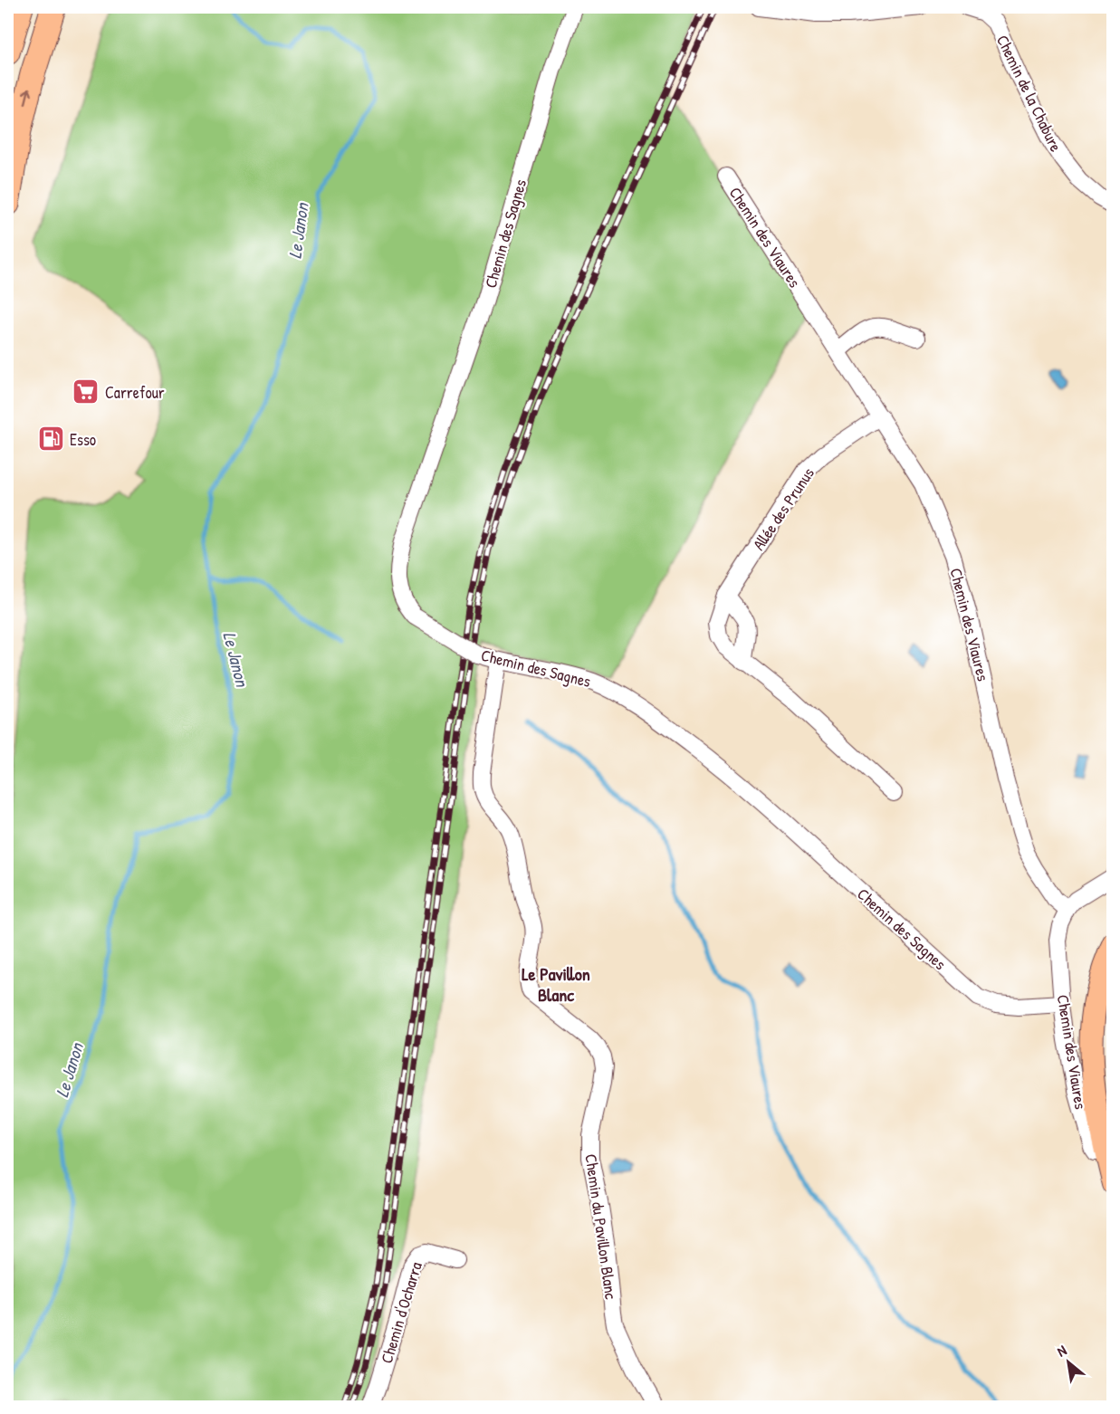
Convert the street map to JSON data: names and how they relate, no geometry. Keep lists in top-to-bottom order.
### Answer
{
  "streets": {
    "street": [
      "Chemin de la Chabure",
      "Chemin des Sagnes",
      "Chemin des Viaures",
      "Allée des Prunus",
      "Chemin du Pavillon Blanc",
      "Chemin d'Ocharra"
    ]
  },
  "crossings": [
    ["Chemin des Sagnes", "Chemin des Viaures"],
    ["Chemin des Sagnes", "Chemin du Pavillon Blanc"],
    ["Chemin des Viaures", "Allée des Prunus"]
  ],
  "districts": ["Le Pavillon Blanc"],
  "water": ["Le Janon"],
  "places": {
    "supermarket": ["Carrefour"],
    "fuel station": ["Esso"]
  },
  "north": "top left"
}
